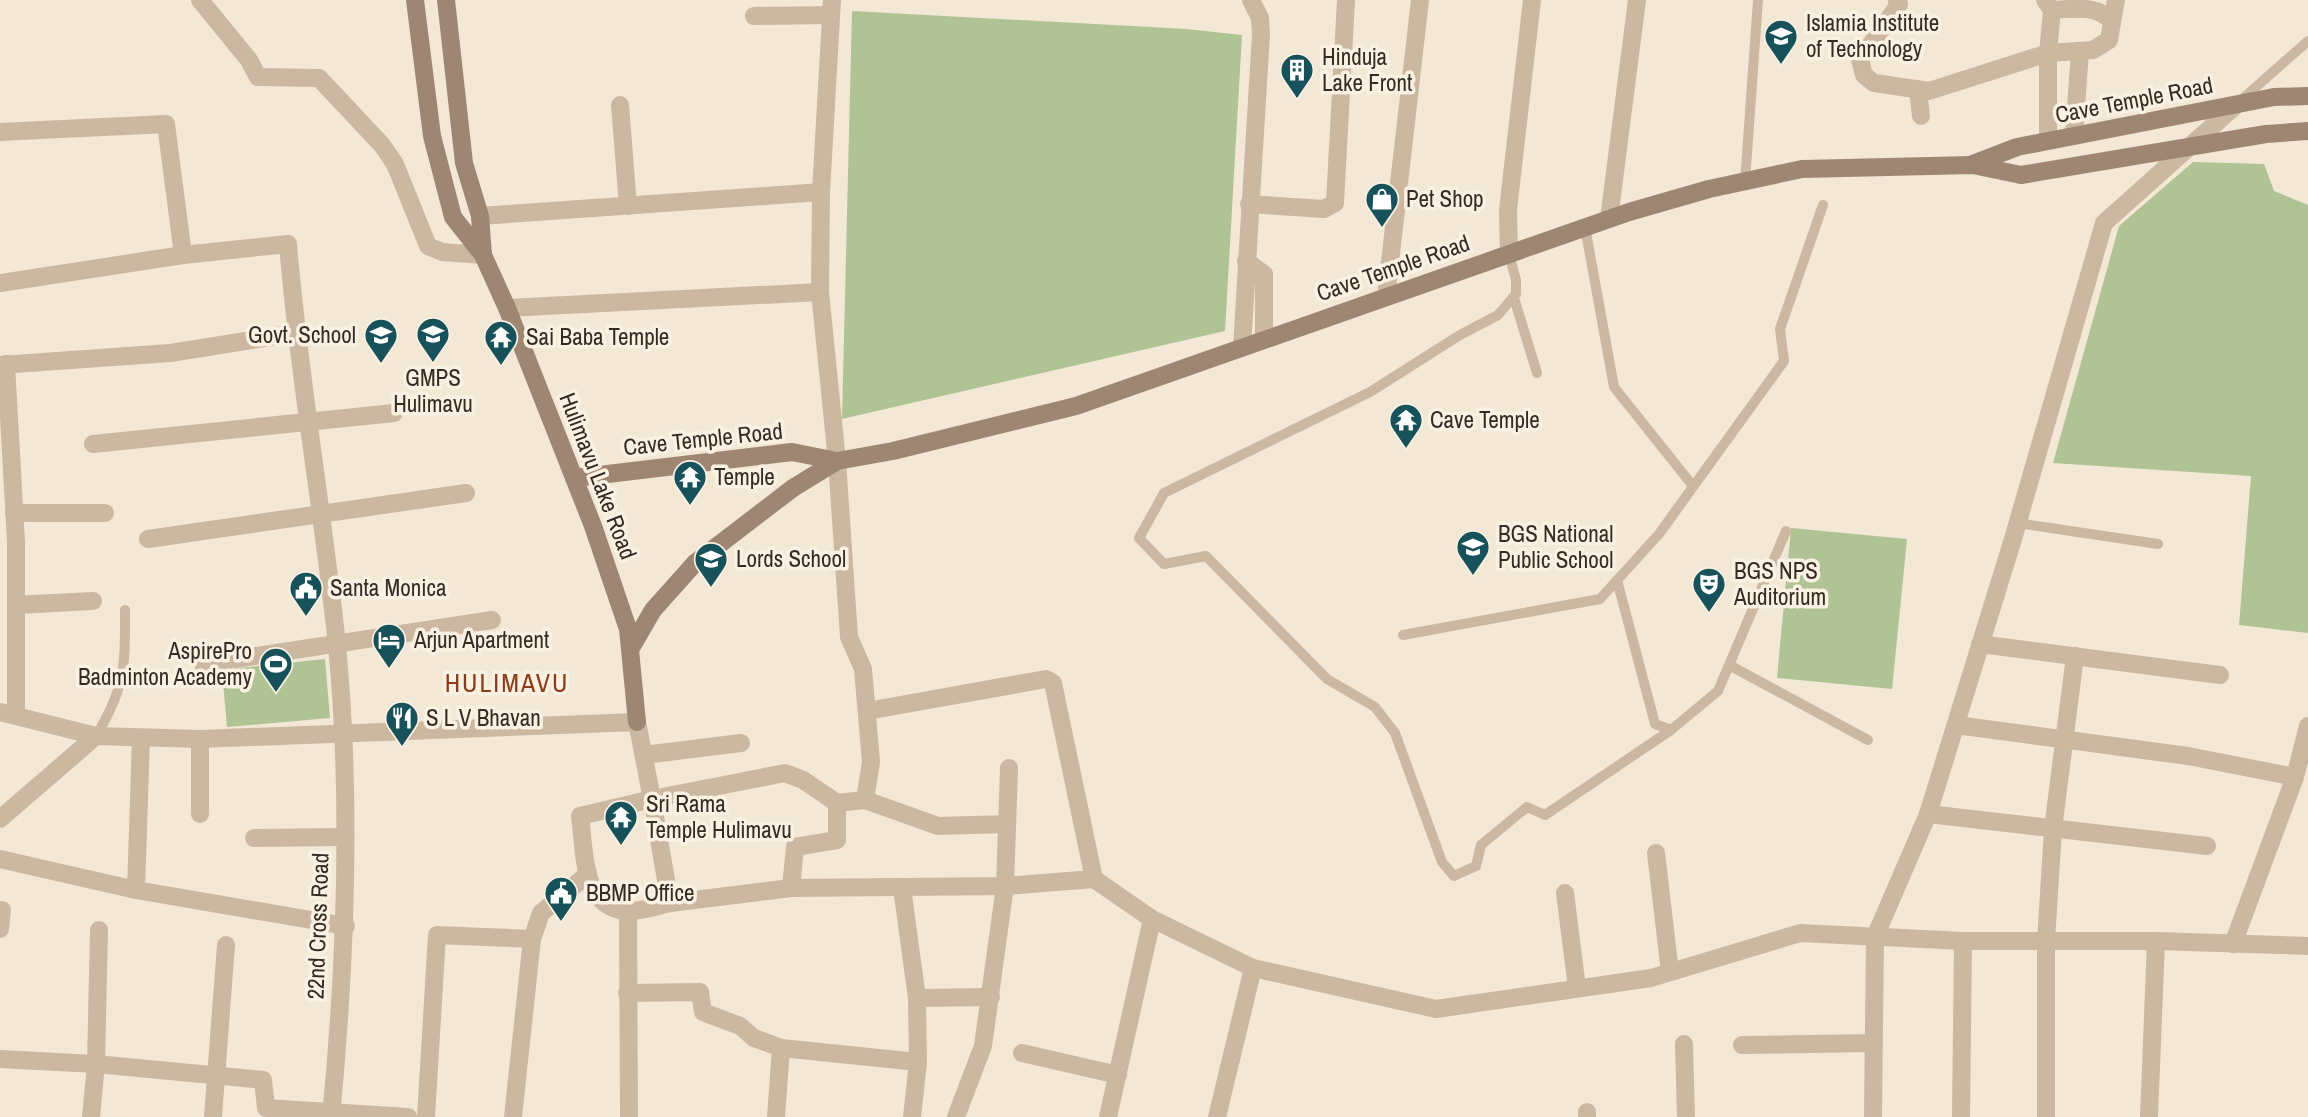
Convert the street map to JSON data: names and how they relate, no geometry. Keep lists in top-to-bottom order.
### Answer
{
  "streets": {
    "main road": ["Cave Temple Road", "Hulimavu Lake Road"],
    "street": ["22nd Cross Road"]
  },
  "crossings": [
    ["Cave Temple Road", "Hulimavu Lake Road"]
  ],
  "districts": ["HULIMAVU"],
  "places": {
    "school or university": [
      "Islamia Institute of Technology",
      "GMPS Hulimavu",
      "Govt. School",
      "BGS National Public School",
      "Lords School"
    ],
    "building": ["Hinduja Lake Front"],
    "shop": ["Pet Shop"],
    "temple": [
      "Sai Baba Temple",
      "Cave Temple",
      "Temple",
      "Sri Rama Temple Hulimavu"
    ],
    "theatre": ["BGS NPS Auditorium"],
    "public building": ["Santa Monica", "BBMP Office"],
    "hotel": ["Arjun Apartment"],
    "sports": ["AspirePro Badminton Academy"],
    "restaurant": ["S L V Bhavan"]
  }
}
